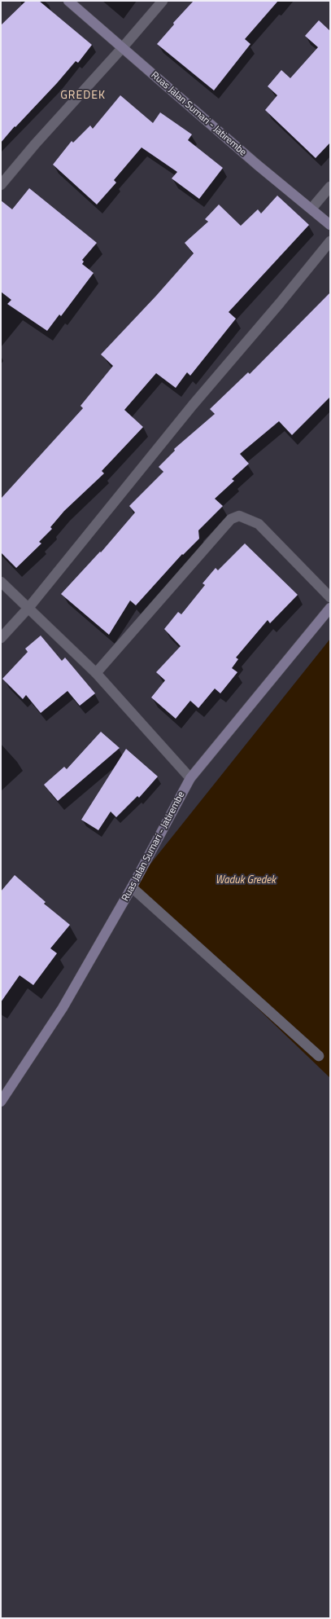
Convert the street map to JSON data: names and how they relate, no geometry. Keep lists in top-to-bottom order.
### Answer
{
  "streets": {
    "main road": ["Ruas Jalan Sumari - Jatirembe"]
  },
  "districts": ["GREDEK"],
  "water": ["Waduk Gredek"]
}
